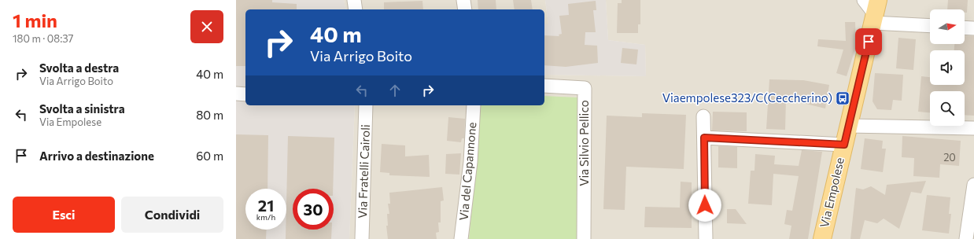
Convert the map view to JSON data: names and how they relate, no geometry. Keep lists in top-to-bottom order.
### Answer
{
  "streets": {
    "main road": ["Via Empolese"],
    "street": ["Via Silvio Pellico", "Via Fratelli Cairoli", "Via del Capannone"]
  },
  "places": {
    "bus stop": ["Viaempolese323/C(Ceccherino)"]
  },
  "house_numbers": ["20"],
  "north": "right",
  "page": {
    "heading": ["1 min", "180 m · 08:37"],
    "turn": ["40 m", "Via Arrigo Boito"],
    "list": [
      {
        "name": "Svolta a destra",
        "note": "Via Arrigo Boito",
        "value": "40 m"
      },
      {
        "name": "Svolta a sinistra",
        "note": "Via Empolese",
        "value": "80 m"
      },
      {
        "name": "Arrivo a destinazione",
        "value": "60 m"
      }
    ],
    "speed": "21 km/h",
    "limit": "30",
    "buttons": ["Esci", "Condividi"]
  }
}
